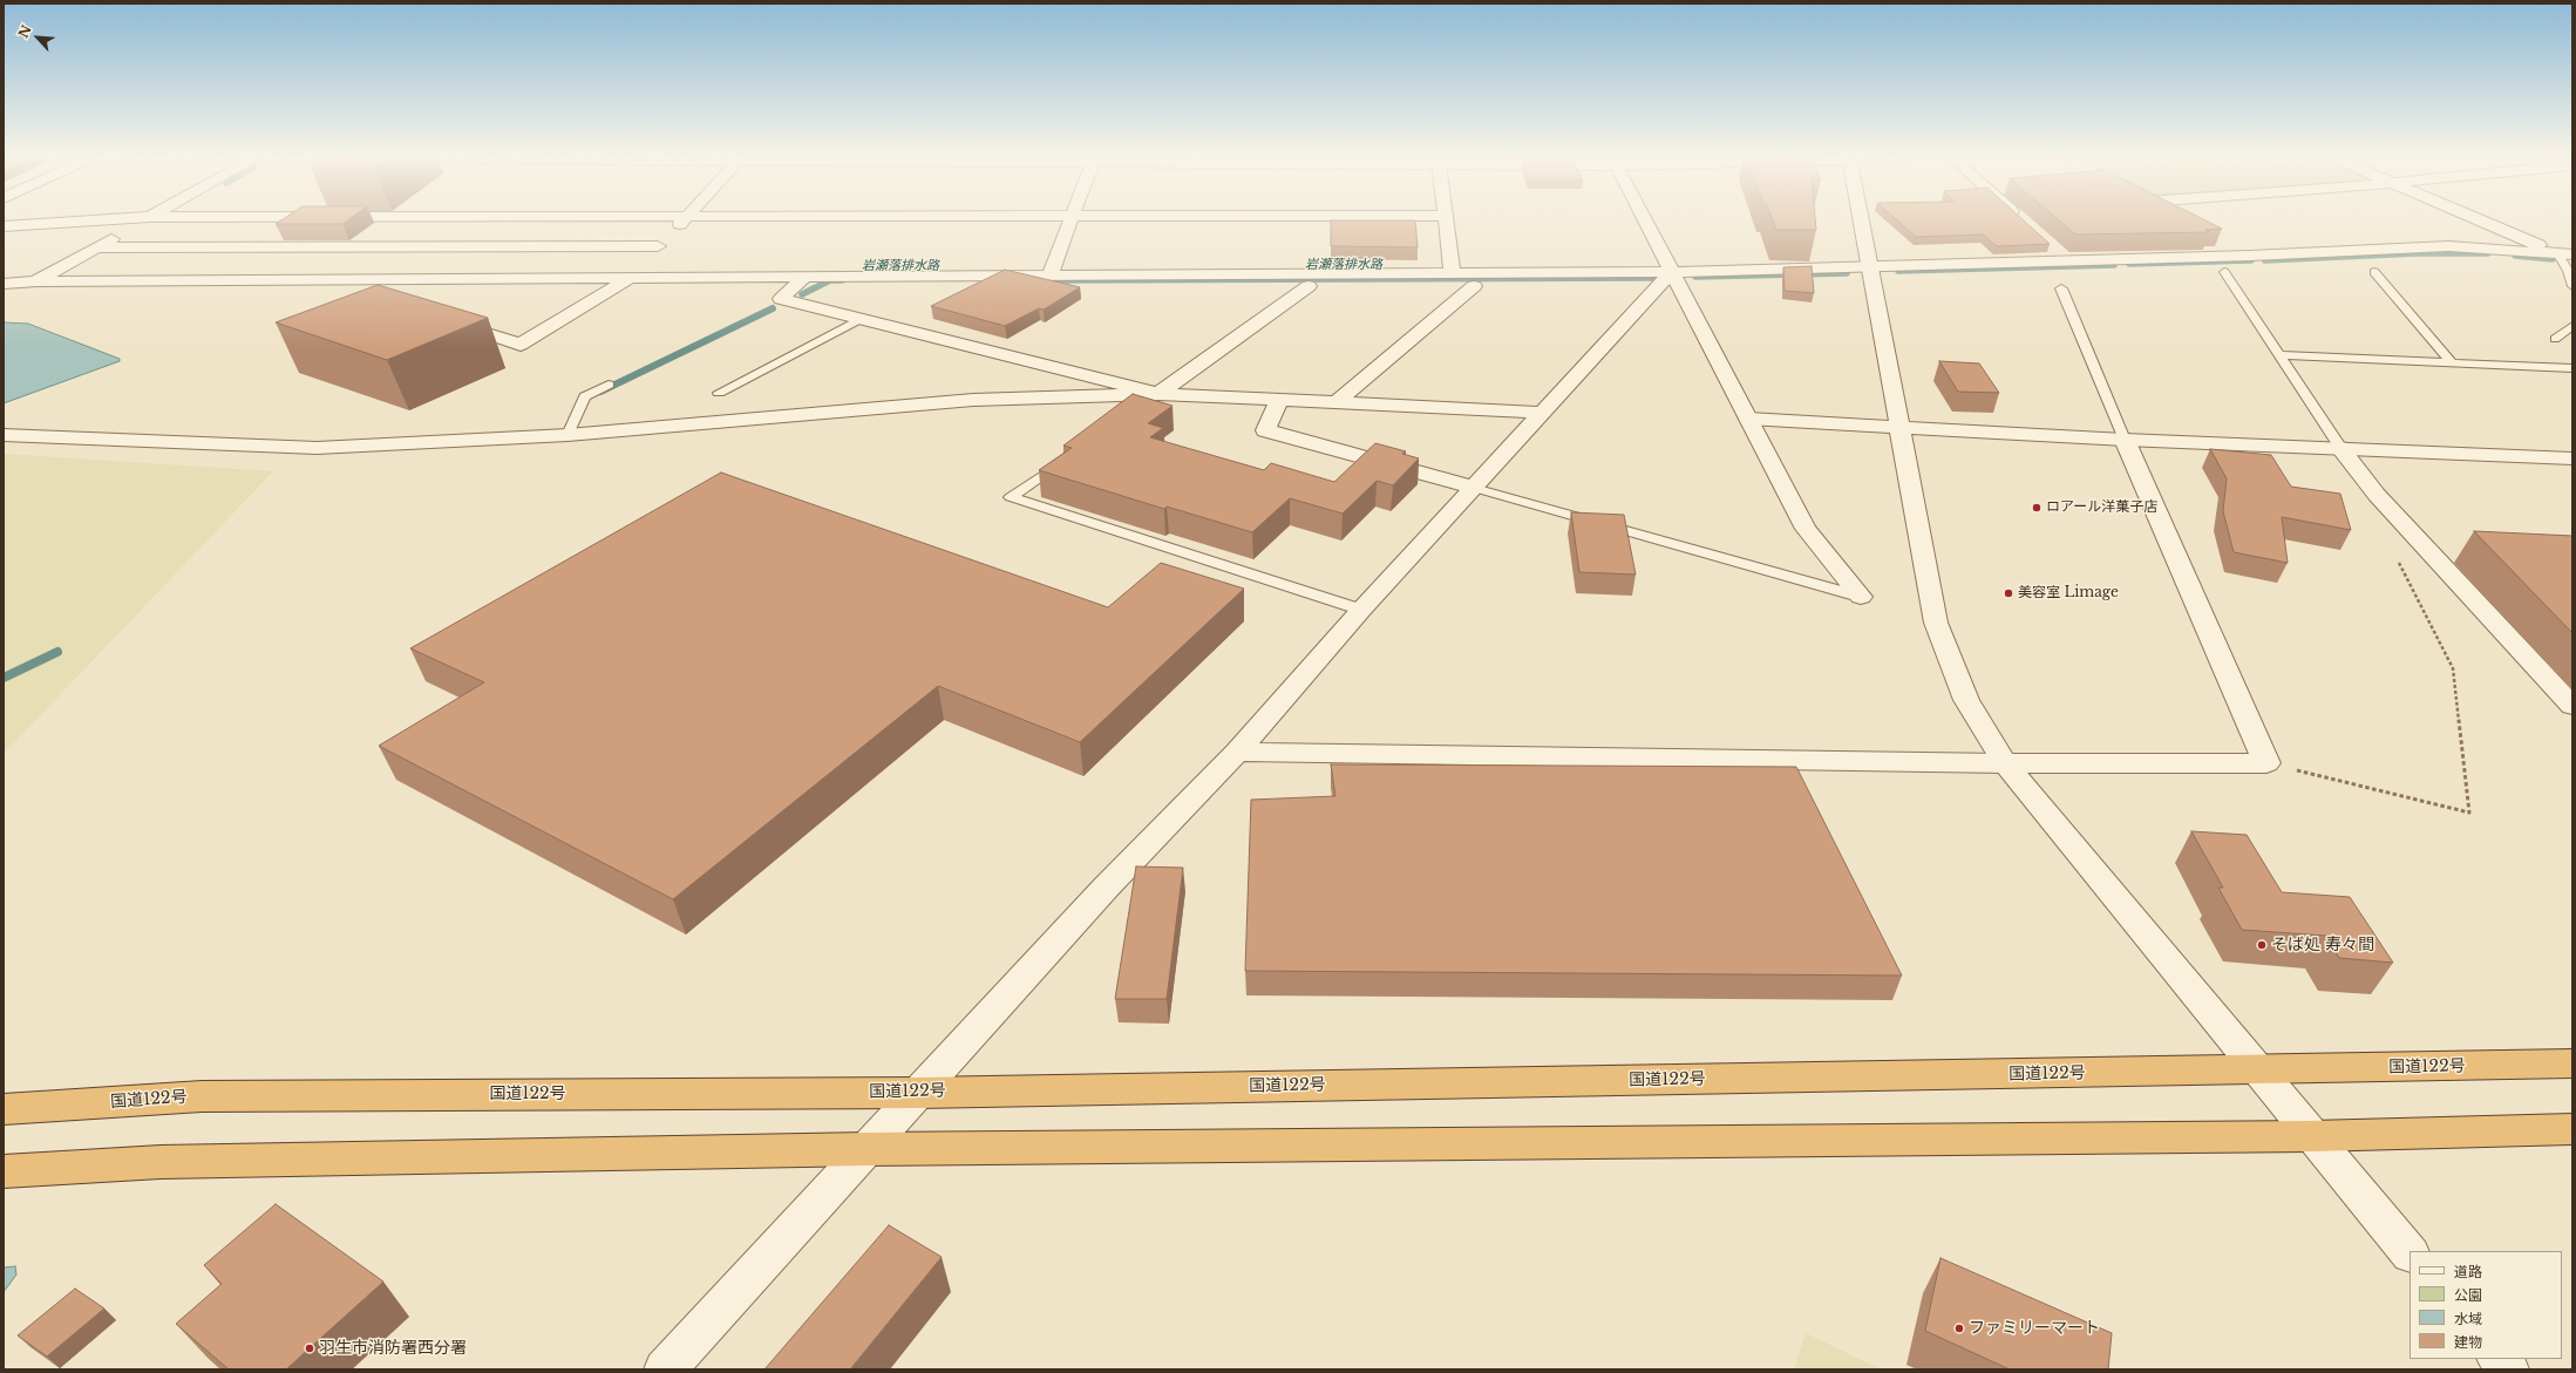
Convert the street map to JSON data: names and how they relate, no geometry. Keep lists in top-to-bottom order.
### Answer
{
  "streets": {
    "highway": ["国道122号"]
  },
  "water": ["岩瀬落排水路"],
  "places": [
    "ロアール洋菓子店",
    "美容室 Limage",
    "そば処 寿々間",
    "ファミリーマート",
    "羽生市消防署西分署"
  ],
  "legend": [
    "道路",
    "公園",
    "水域",
    "建物"
  ],
  "north": "top left"
}
